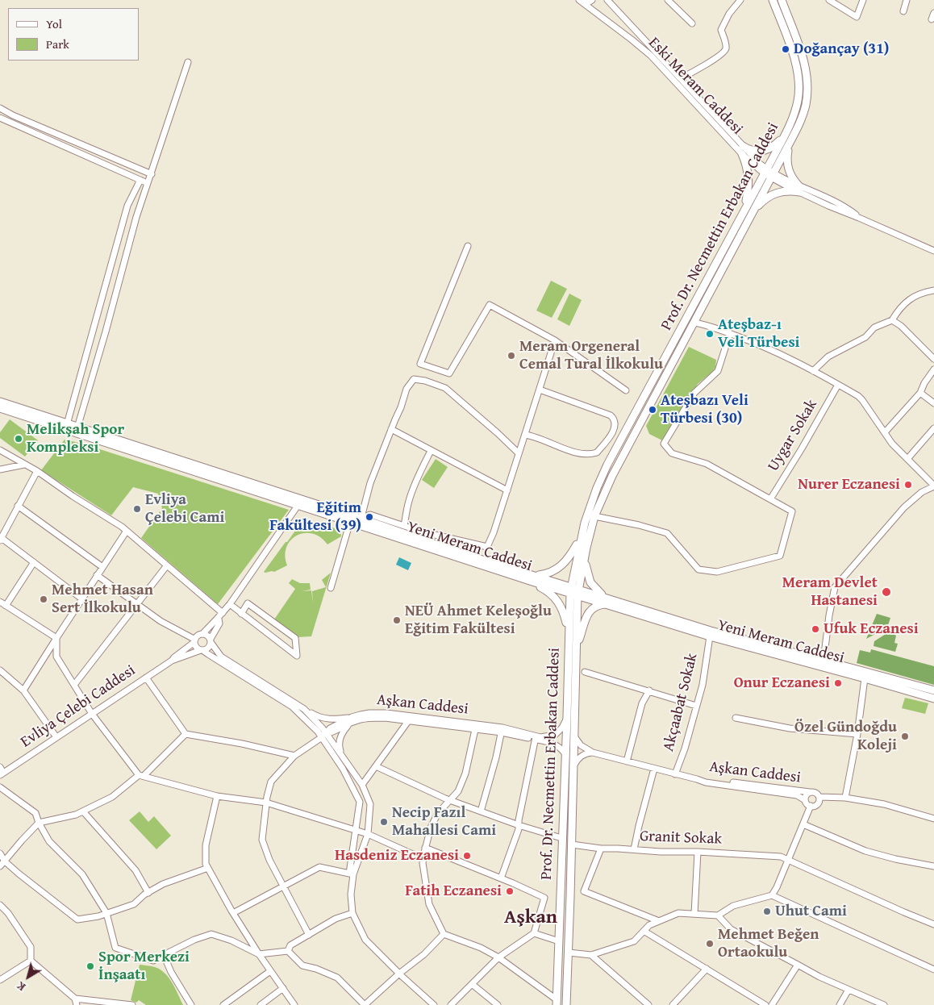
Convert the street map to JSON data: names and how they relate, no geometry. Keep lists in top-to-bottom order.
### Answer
{
  "streets": {
    "main road": ["Prof. Dr. Necmettin Erbakan Caddesi", "Yeni Meram Caddesi"],
    "street": [
      "Eski Meram Caddesi",
      "Uygar Sokak",
      "Akçaabat Sokak",
      "Aşkan Caddesi",
      "Evliya Çelebi Caddesi",
      "Granit Sokak"
    ]
  },
  "crossings": [
    ["Eski Meram Caddesi", "Prof. Dr. Necmettin Erbakan Caddesi"],
    ["Prof. Dr. Necmettin Erbakan Caddesi", "Yeni Meram Caddesi"],
    ["Prof. Dr. Necmettin Erbakan Caddesi", "Aşkan Caddesi"],
    ["Prof. Dr. Necmettin Erbakan Caddesi", "Granit Sokak"],
    ["Yeni Meram Caddesi", "Akçaabat Sokak"],
    ["Akçaabat Sokak", "Aşkan Caddesi"]
  ],
  "districts": ["Aşkan"],
  "places": [
    "Doğançay (31)",
    "Ateşbaz-ı Veli Türbesi",
    "Meram Orgeneral Cemal Tural İlkokulu",
    "Ateşbazı Veli Türbesi (30)",
    "Melikşah Spor Kompleksi",
    "Nurer Eczanesi",
    "Evliya Çelebi Cami",
    "Eğitim Fakültesi (39)",
    "Meram Devlet Hastanesi",
    "Mehmet Hasan Sert İlkokulu",
    "NEÜ Ahmet Keleşoğlu Eğitim Fakültesi",
    "Ufuk Eczanesi",
    "Onur Eczanesi",
    "Özel Gündoğdu Koleji",
    "Necip Fazıl Mahallesi Cami",
    "Hasdeniz Eczanesi",
    "Fatih Eczanesi",
    "Uhut Cami",
    "Mehmet Beğen Ortaokulu",
    "Spor Merkezi İnşaatı"
  ],
  "legend": ["Yol", "Park"],
  "north": "bottom left"
}
